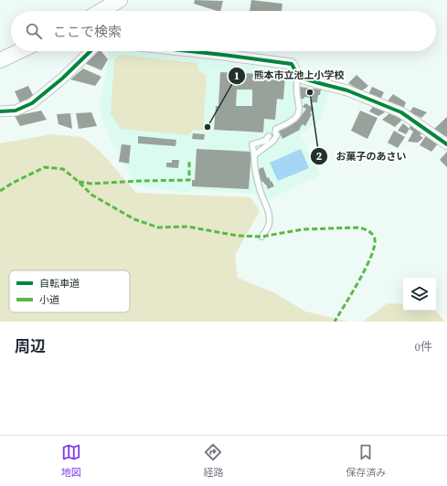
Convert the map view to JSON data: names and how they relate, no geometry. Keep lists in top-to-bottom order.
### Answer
{
  "places": ["お菓子のあさい", "熊本市立池上小学校"],
  "legend": ["自転車道", "小道"],
  "page": {
    "search": "ここで検索",
    "heading": ["周辺", "0件"],
    "nav": ["地図", "経路", "保存済み"]
  }
}
